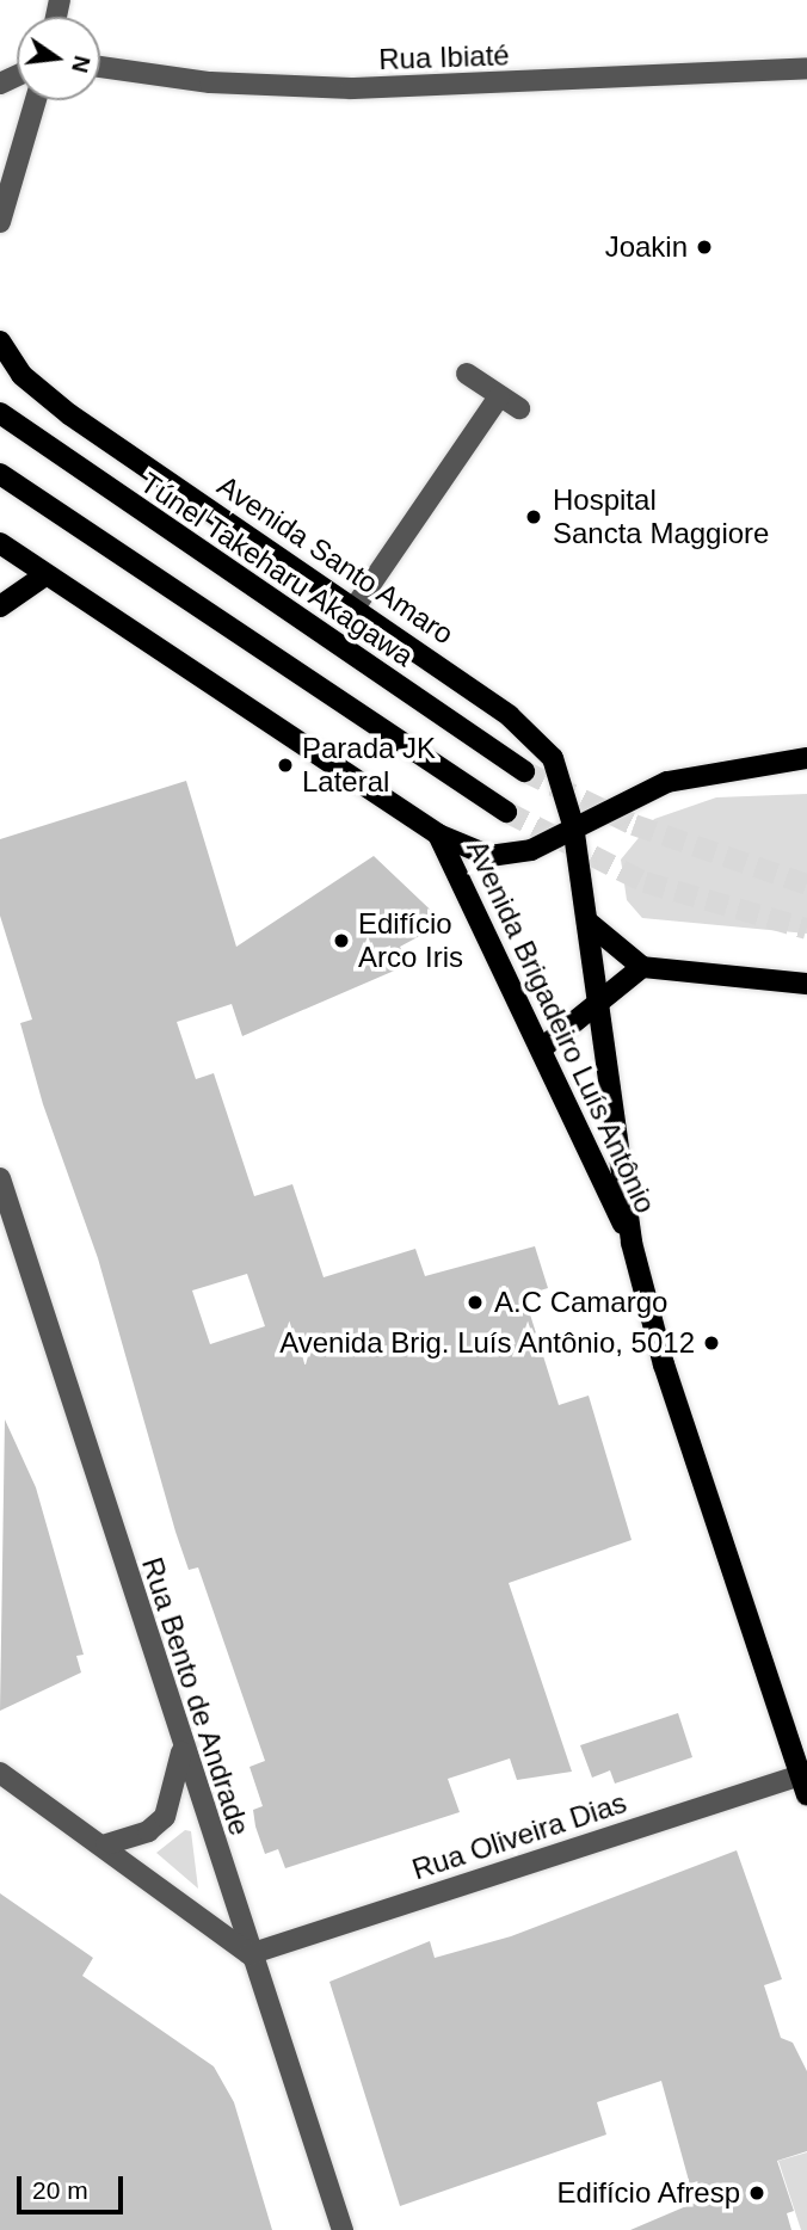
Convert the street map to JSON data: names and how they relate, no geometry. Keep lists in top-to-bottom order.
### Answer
{
  "streets": {
    "main road": ["Avenida Santo Amaro", "Túnel Takeharu Akagawa", "Avenida Brigadeiro Luís Antônio"],
    "street": ["Rua Ibiaté", "Rua Bento de Andrade", "Rua Oliveira Dias"]
  },
  "crossings": [
    ["Avenida Santo Amaro", "Avenida Brigadeiro Luís Antônio"],
    ["Avenida Brigadeiro Luís Antônio", "Rua Oliveira Dias"],
    ["Rua Bento de Andrade", "Rua Oliveira Dias"]
  ],
  "places": [
    "Joakin",
    "Hospital Sancta Maggiore",
    "Parada JK Lateral",
    "Edifício Arco Iris",
    "A.C Camargo",
    "Avenida Brig. Luís Antônio, 5012",
    "Edifício Afresp"
  ],
  "scale_bar": "20 m",
  "north": "right"
}
